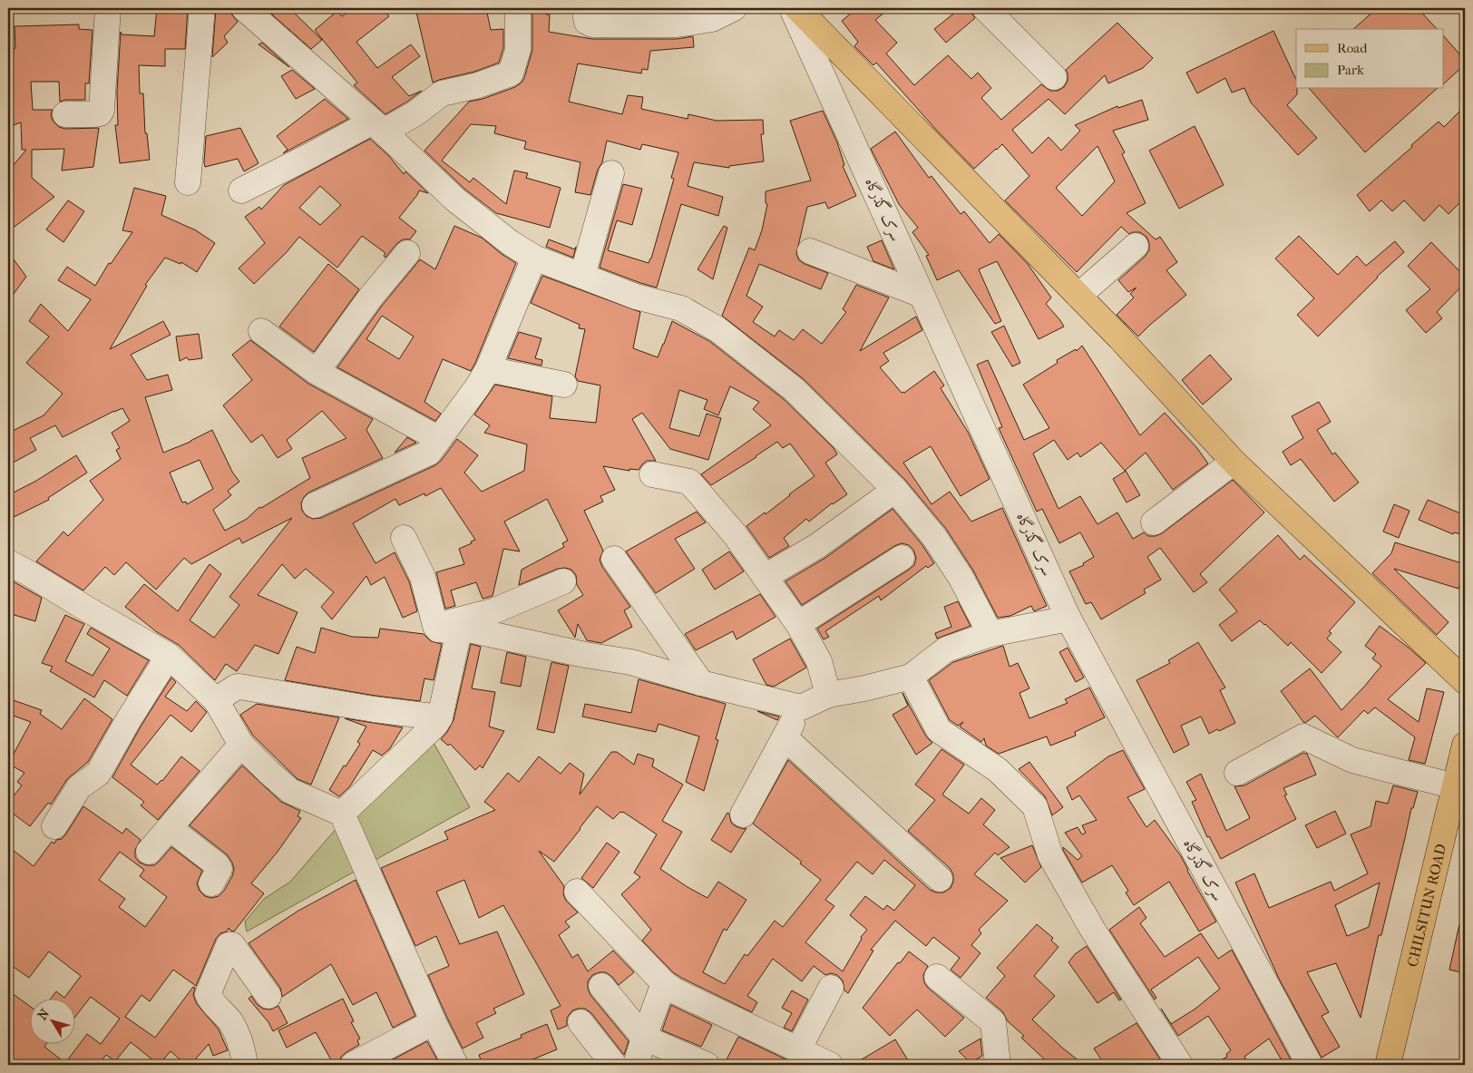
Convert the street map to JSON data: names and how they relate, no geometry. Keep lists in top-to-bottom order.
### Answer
{
  "streets": {
    "main road": ["CHILSITUN ROAD"],
    "street": ["سرک گذرگاه"]
  },
  "legend": ["Road", "Park"],
  "north": "top left"
}
